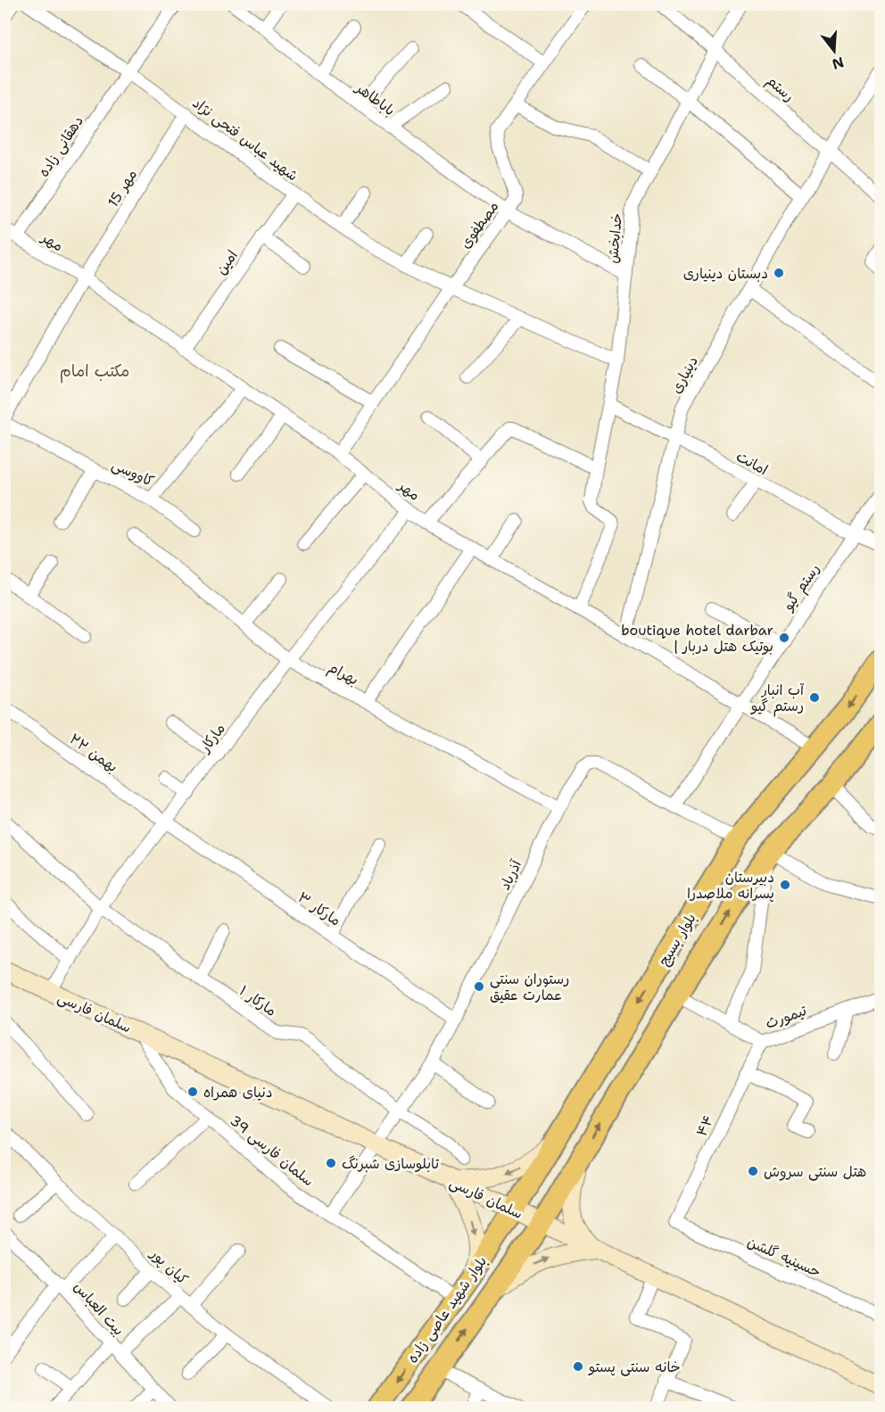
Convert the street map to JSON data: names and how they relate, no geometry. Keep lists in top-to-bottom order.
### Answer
{
  "streets": {
    "main road": ["بلوار بسیج", "سلمان فارسی", "بلوار شهید عاصی زاده"],
    "street": [
      "رستم",
      "باباطاهر",
      "شهید عباس فتحی نژاد",
      "دهقانی زاده",
      "مهر 15",
      "مصطفوی",
      "خدابخش",
      "مهر",
      "امین",
      "دینیاری",
      "امانت",
      "کاووسی",
      "رستم گیو",
      "بهرام",
      "مارکار",
      "۲۲ بهمن",
      "آذرباد",
      "مارکار ۳",
      "مارکار ۱",
      "تیمورث",
      "۴۴",
      "سلمان فارسی 39",
      "حسینیه گلشن",
      "کیان پور",
      "بیت العباس"
    ]
  },
  "crossings": [
    ["رستم", "خدابخش"],
    ["رستم", "دینیاری"],
    ["باباطاهر", "مصطفوی"],
    ["باباطاهر", "خدابخش"],
    ["شهید عباس فتحی نژاد", "دهقانی زاده"],
    ["شهید عباس فتحی نژاد", "مهر 15"],
    ["شهید عباس فتحی نژاد", "مصطفوی"],
    ["شهید عباس فتحی نژاد", "خدابخش"],
    ["شهید عباس فتحی نژاد", "امین"],
    ["دهقانی زاده", "مهر"],
    ["مهر 15", "مهر"],
    ["مهر 15", "کاووسی"],
    ["مصطفوی", "مهر"],
    ["خدابخش", "مهر"],
    ["خدابخش", "امانت"],
    ["مهر", "امین"],
    ["مهر", "دینیاری"],
    ["مهر", "کاووسی"],
    ["مهر", "رستم گیو"],
    ["مهر", "مارکار"],
    ["مهر", "بلوار بسیج"],
    ["دینیاری", "امانت"],
    ["امانت", "رستم گیو"],
    ["رستم گیو", "آذرباد"],
    ["بهرام", "مارکار"],
    ["بهرام", "آذرباد"],
    ["مارکار", "۲۲ بهمن"],
    ["مارکار", "مارکار ۳"],
    ["مارکار", "مارکار ۱"],
    ["مارکار", "سلمان فارسی"],
    ["۲۲ بهمن", "مارکار ۳"],
    ["آذرباد", "مارکار ۳"],
    ["آذرباد", "بلوار بسیج"],
    ["آذرباد", "مارکار ۱"],
    ["آذرباد", "سلمان فارسی"],
    ["آذرباد", "سلمان فارسی 39"],
    ["بلوار بسیج", "سلمان فارسی"],
    ["بلوار بسیج", "تیمورث"],
    ["بلوار بسیج", "بلوار شهید عاصی زاده"],
    ["سلمان فارسی", "سلمان فارسی 39"],
    ["سلمان فارسی", "بلوار شهید عاصی زاده"],
    ["تیمورث", "۴۴"],
    ["۴۴", "حسینیه گلشن"],
    ["سلمان فارسی 39", "بلوار شهید عاصی زاده"]
  ],
  "districts": ["مکتب امام"],
  "places": [
    "دبستان دینیاری",
    "boutique hotel darbar | بوتیک هتل دربار",
    "آب انبار رستم گیو",
    "دبیرستان پسرانه ملاصدرا",
    "رستوران سنتی عمارت عقیق",
    "دنیای همراه",
    "تابلوسازی شبرنگ",
    "هتل سنتی سروش",
    "خانه سنتی پستو"
  ],
  "north": "bottom"
}
